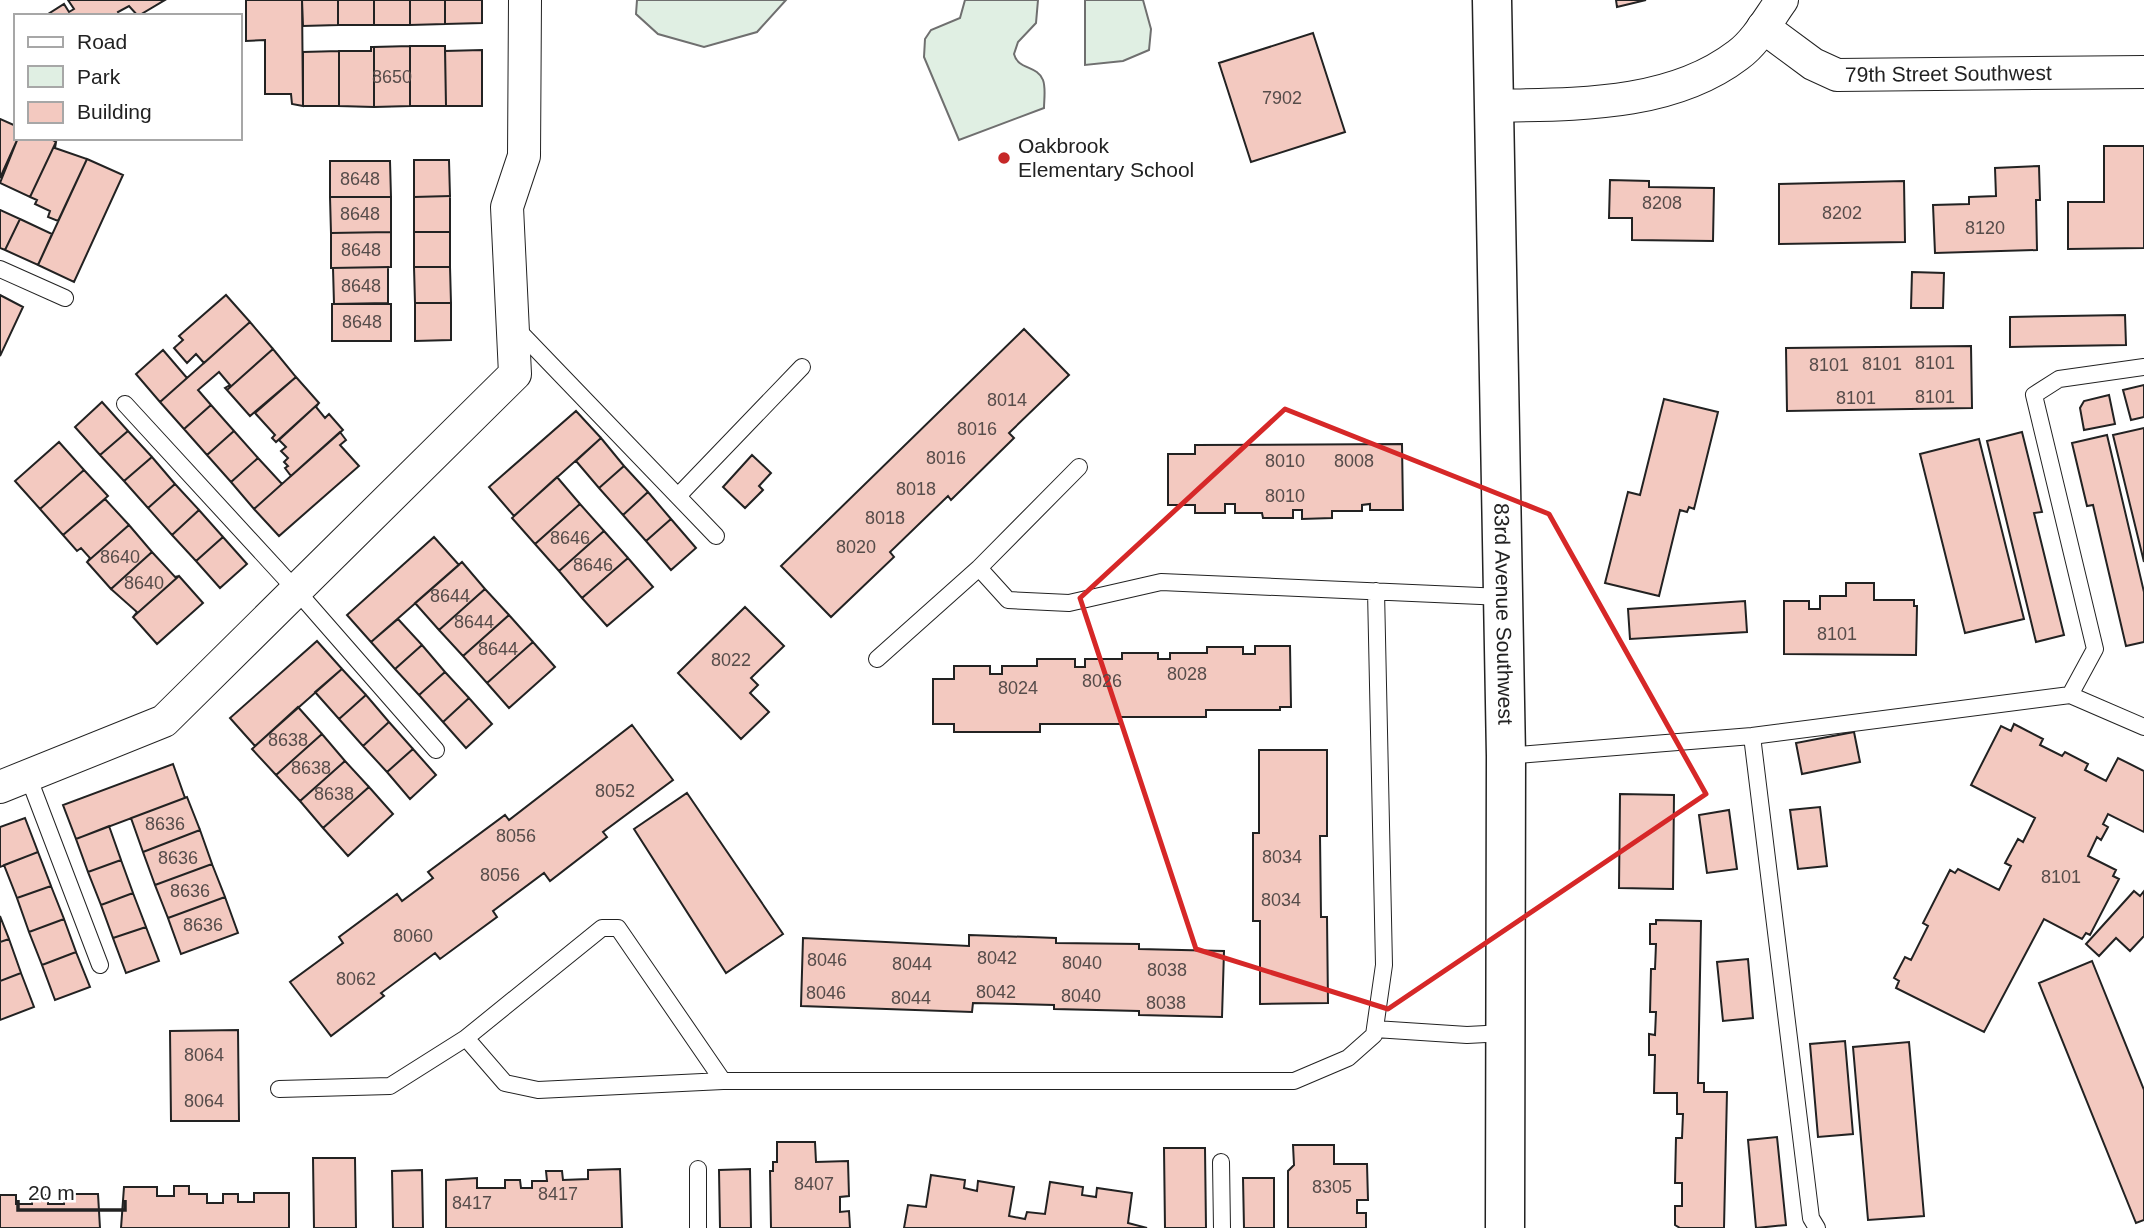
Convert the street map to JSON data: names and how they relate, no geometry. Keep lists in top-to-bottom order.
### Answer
{
  "streets": {
    "street": ["79th Street Southwest", "83rd Avenue Southwest"]
  },
  "places": ["Oakbrook Elementary School"],
  "house_numbers": [
    "8650",
    "7902",
    "8648",
    "8208",
    "8202",
    "8648",
    "8120",
    "8648",
    "8648",
    "8648",
    "8101",
    "8101",
    "8101",
    "8101",
    "8101",
    "8014",
    "8016",
    "8016",
    "8010",
    "8008",
    "8018",
    "8010",
    "8018",
    "8646",
    "8020",
    "8640",
    "8646",
    "8640",
    "8644",
    "8644",
    "8101",
    "8644",
    "8022",
    "8028",
    "8026",
    "8024",
    "8638",
    "8638",
    "8052",
    "8638",
    "8636",
    "8056",
    "8034",
    "8636",
    "8056",
    "8101",
    "8636",
    "8034",
    "8636",
    "8060",
    "8042",
    "8046",
    "8040",
    "8044",
    "8038",
    "8062",
    "8042",
    "8046",
    "8040",
    "8044",
    "8038",
    "8064",
    "8064",
    "8407",
    "8305",
    "8417",
    "8417"
  ],
  "legend": ["Road", "Park", "Building"],
  "scale_bar": "20 m"
}
